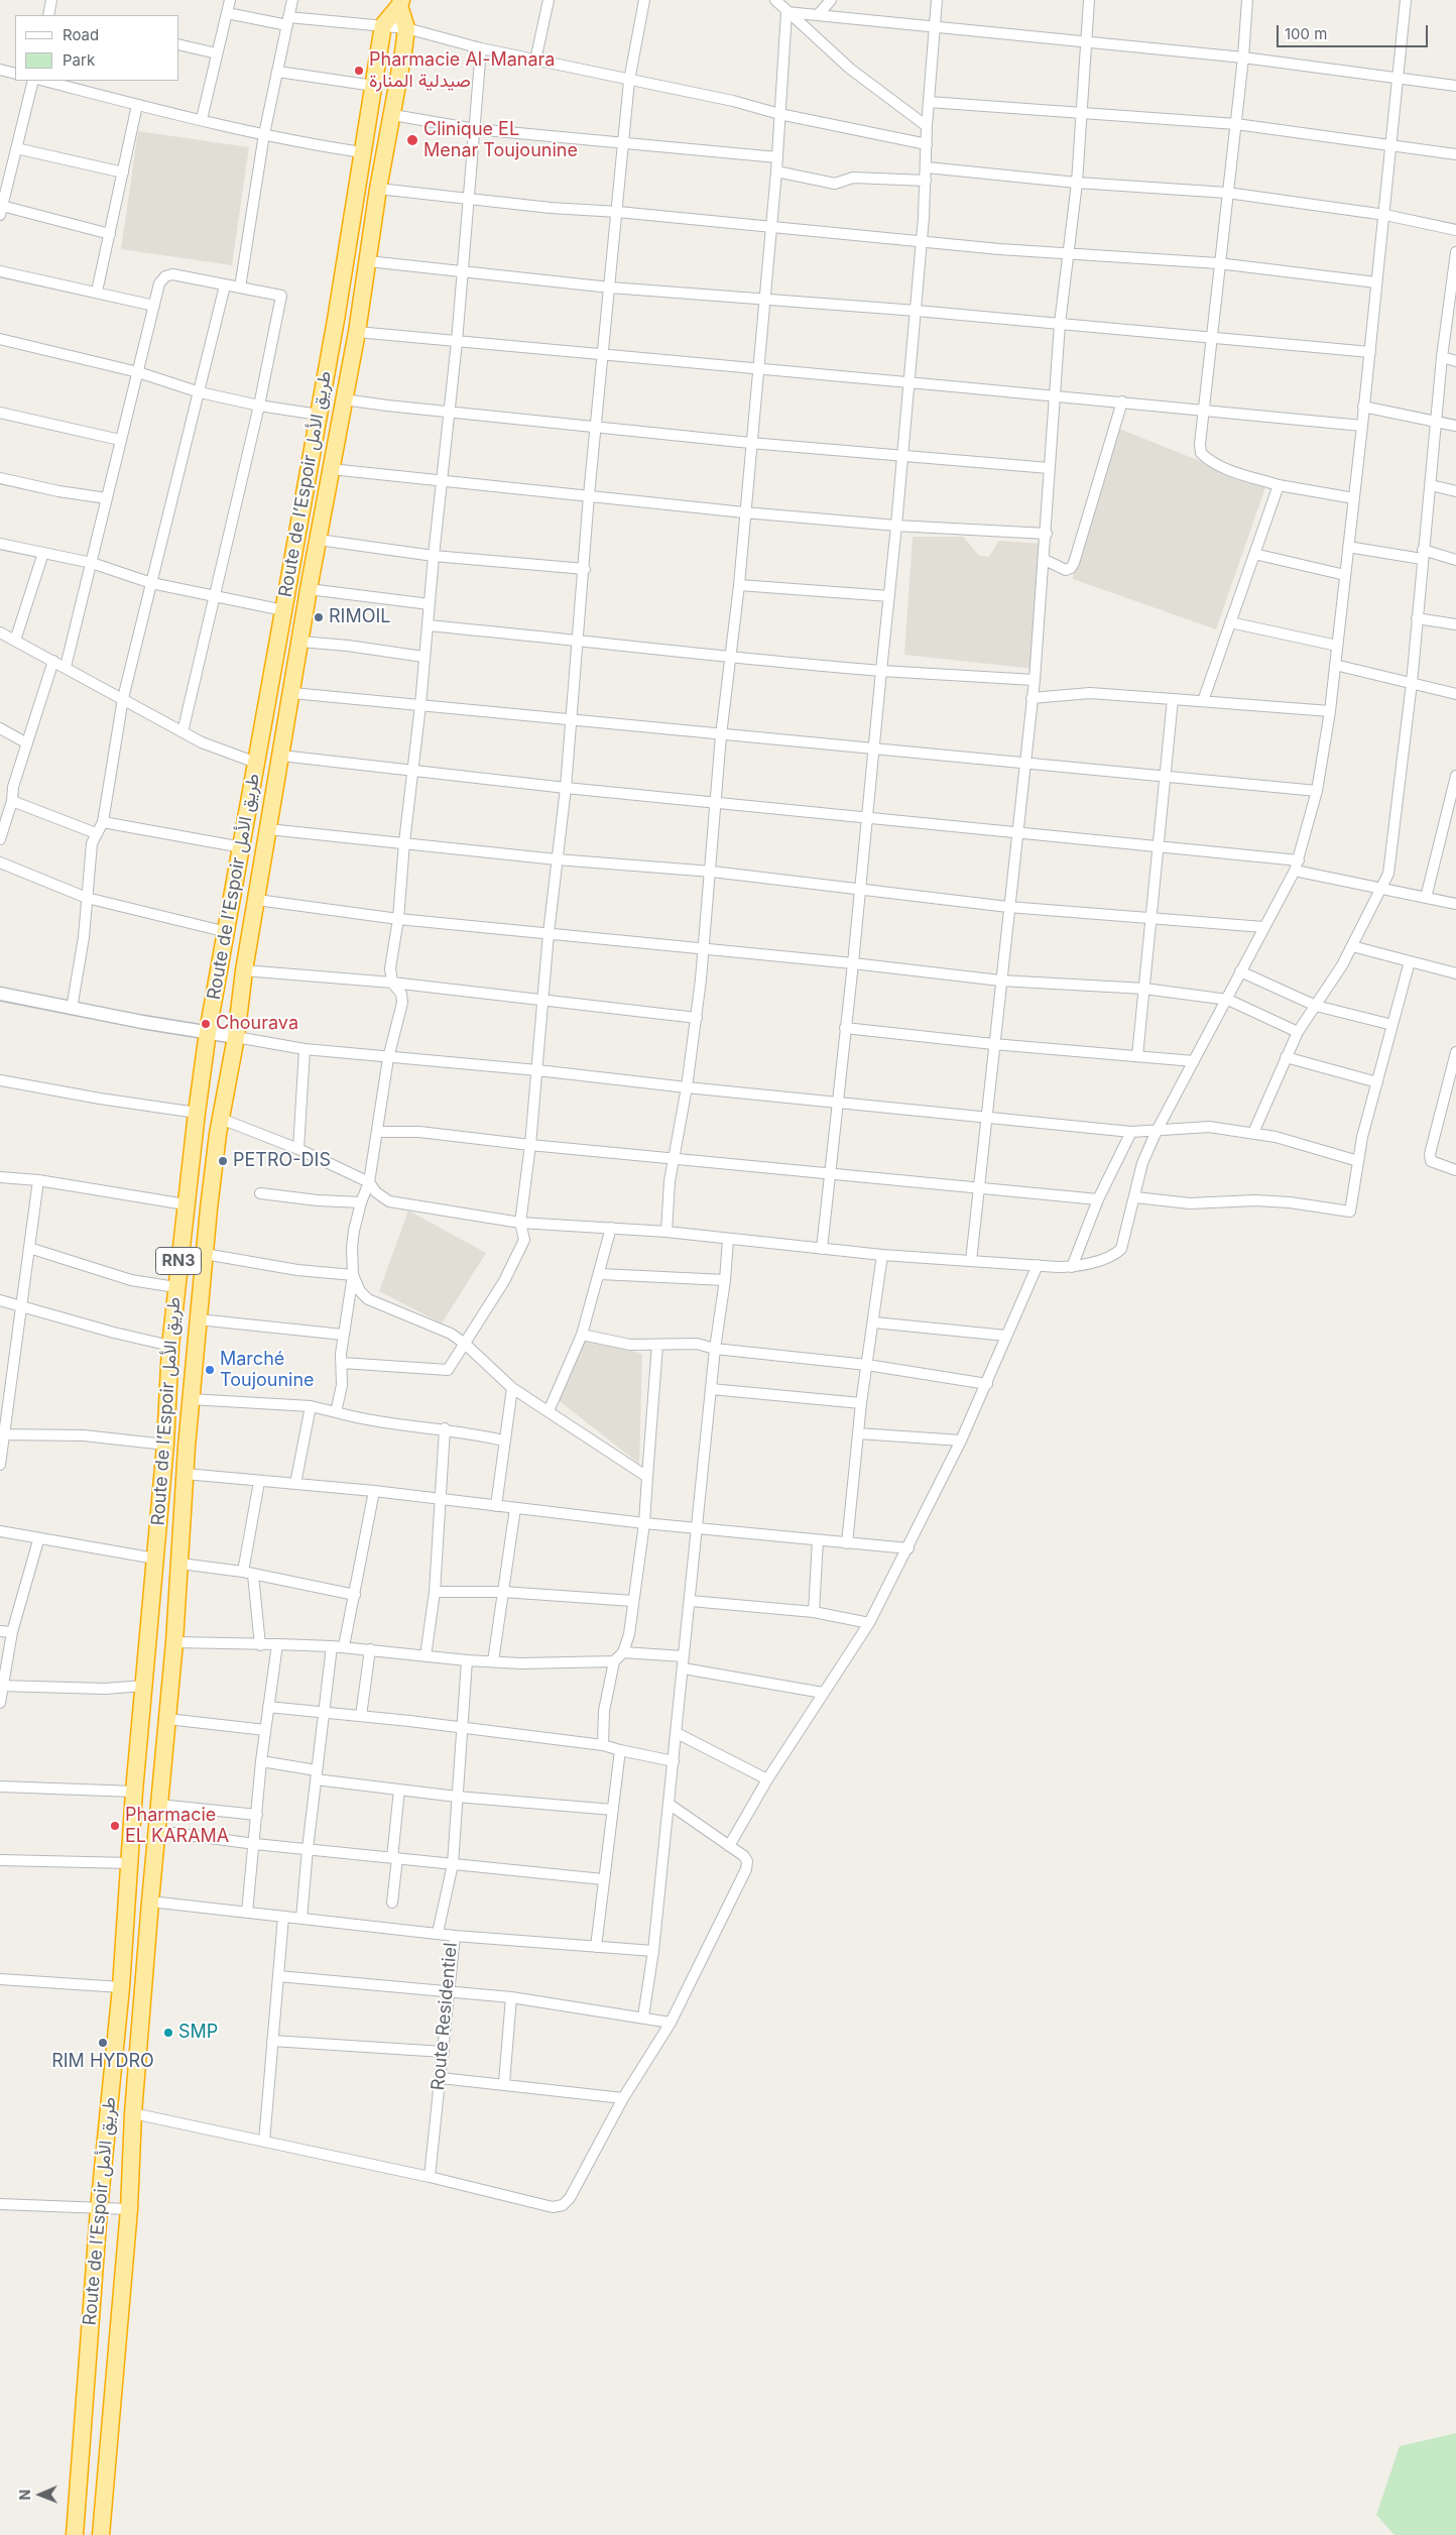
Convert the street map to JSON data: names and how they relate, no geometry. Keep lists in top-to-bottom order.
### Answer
{
  "streets": {
    "highway": ["Route de l’Espoir طريق الأمل", "RN3"],
    "street": ["Route Residentiel"]
  },
  "crossings": [
    ["Route de l’Espoir طريق الأمل", "Route Residentiel"]
  ],
  "places": [
    "Pharmacie Al-Manara صيدلية المنارة",
    "Clinique EL Menar Toujounine",
    "RIMOIL",
    "Chourava",
    "PETRO-DIS",
    "Marché Toujounine",
    "Pharmacie EL KARAMA",
    "SMP",
    "RIM HYDRO"
  ],
  "legend": ["Road", "Park"],
  "scale_bar": "100 m",
  "north": "left"
}
